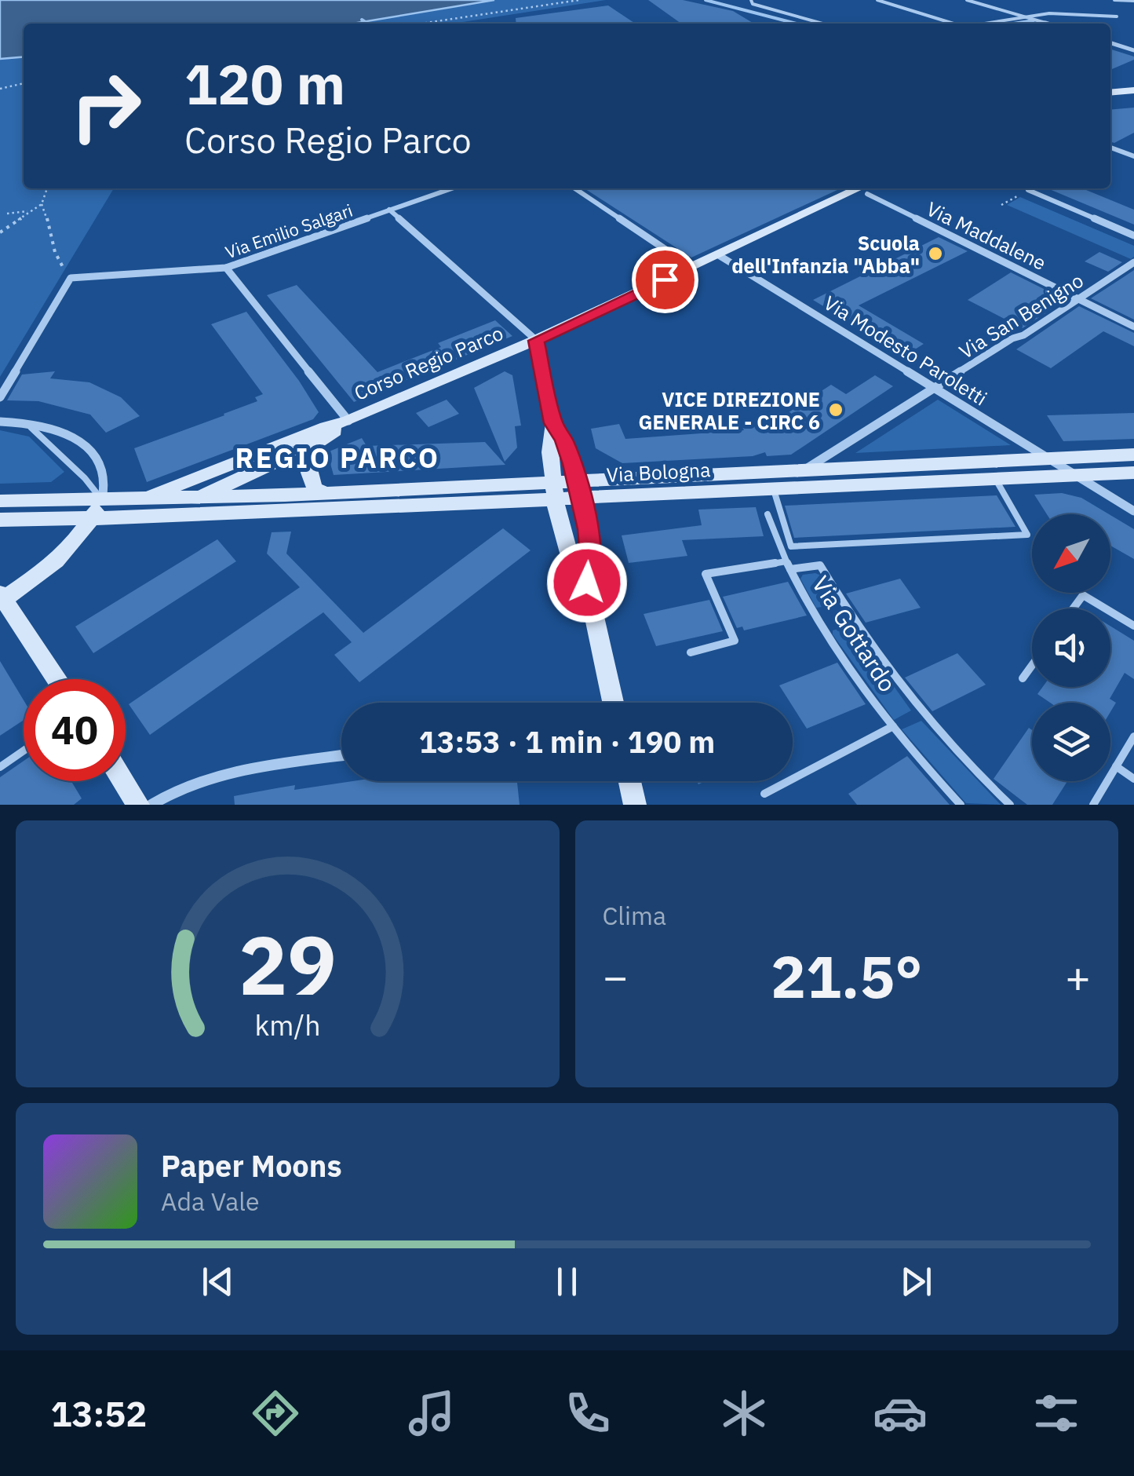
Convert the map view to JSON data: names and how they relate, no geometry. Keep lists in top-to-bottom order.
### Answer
{
  "streets": {
    "street": [
      "Via Emilio Salgari",
      "Via Maddalene",
      "Via San Benigno",
      "Via Modesto Paroletti",
      "Corso Regio Parco",
      "Via Bologna"
    ],
    "lane": ["Via Gottardo"]
  },
  "crossings": [
    ["Via Maddalene", "Via San Benigno"],
    ["Via Maddalene", "Corso Regio Parco"],
    ["Via San Benigno", "Via Modesto Paroletti"],
    ["Via San Benigno", "Via Bologna"],
    ["Via Modesto Paroletti", "Corso Regio Parco"],
    ["Via Modesto Paroletti", "Via Bologna"],
    ["Corso Regio Parco", "Via Bologna"]
  ],
  "districts": ["REGIO PARCO"],
  "places": ["Scuola dell'Infanzia \"Abba\"", "VICE DIREZIONE GENERALE - CIRC 6"],
  "north": "bottom left",
  "page": {
    "turn": ["120 m", "Corso Regio Parco"],
    "limit": "40",
    "trip": "13:53 · 1 min · 190 m",
    "tile": "Clima",
    "heat": ["−", "21.5°", "+"],
    "song": ["Paper Moons", "Ada Vale"],
    "tabs": "13:52",
    "gauge": ["29", "km/h"]
  }
}
